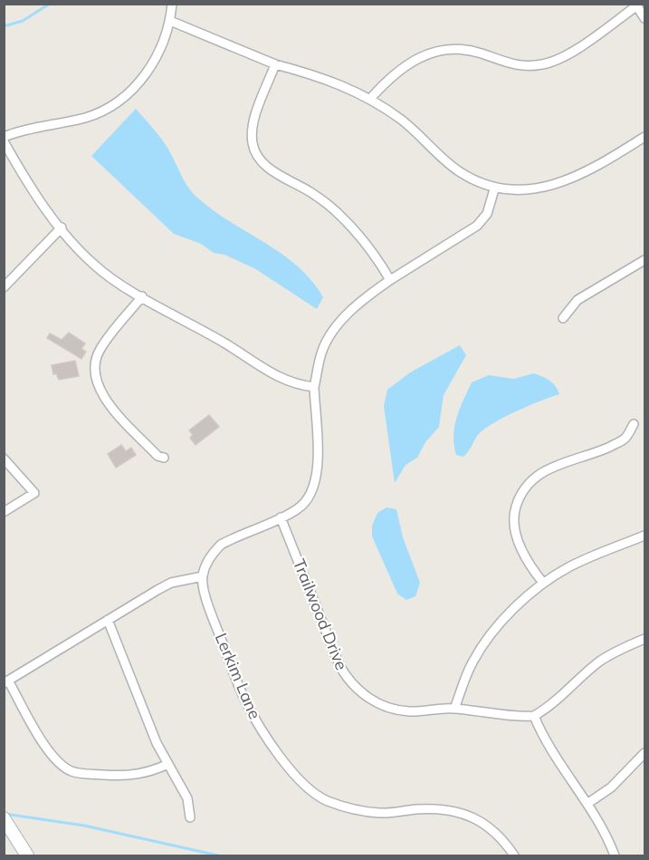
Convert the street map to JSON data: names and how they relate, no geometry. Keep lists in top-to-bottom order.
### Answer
{
  "streets": {
    "street": ["Trailwood Drive", "Lerkim Lane"]
  }
}
